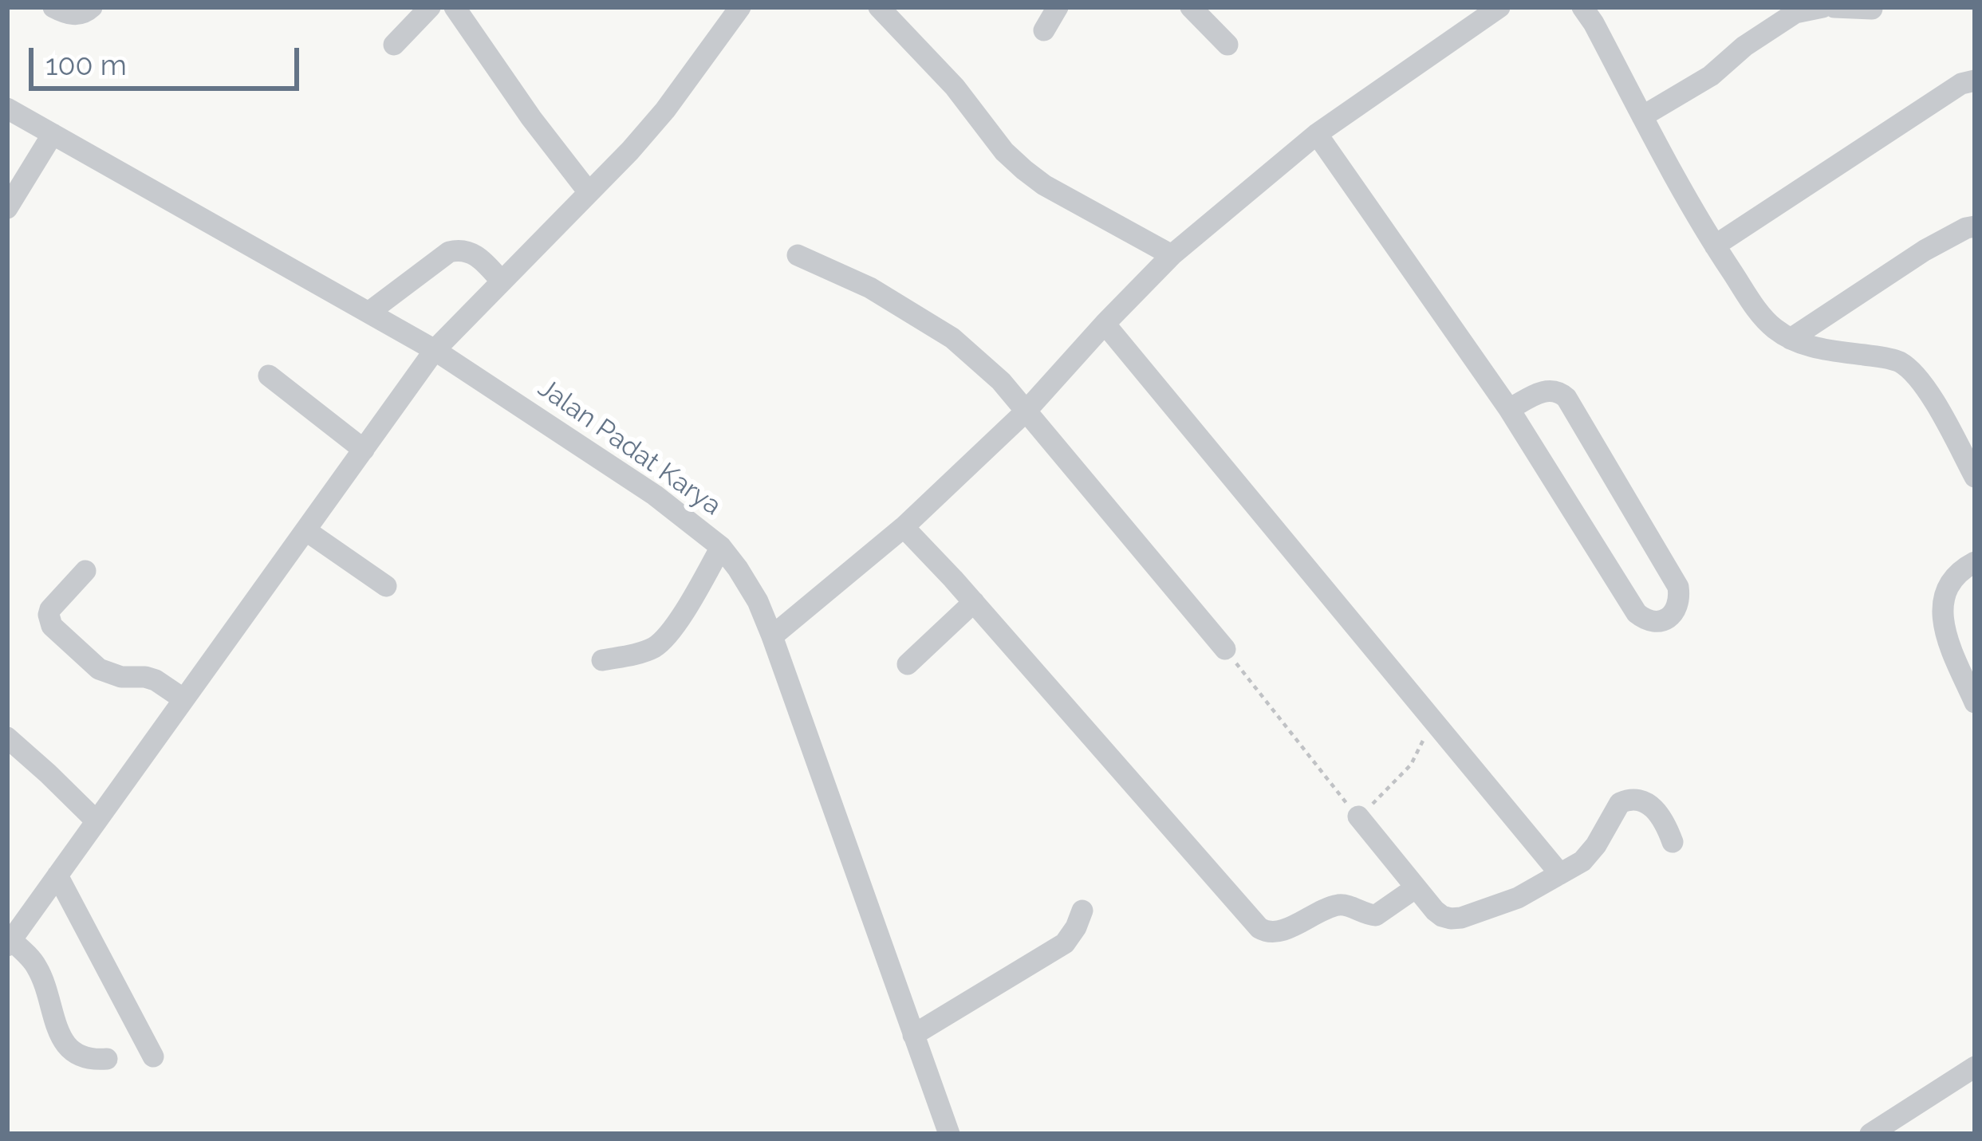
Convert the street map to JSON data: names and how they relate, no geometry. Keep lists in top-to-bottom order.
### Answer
{
  "streets": {
    "street": ["Jalan Padat Karya"]
  },
  "scale_bar": "100 m"
}
